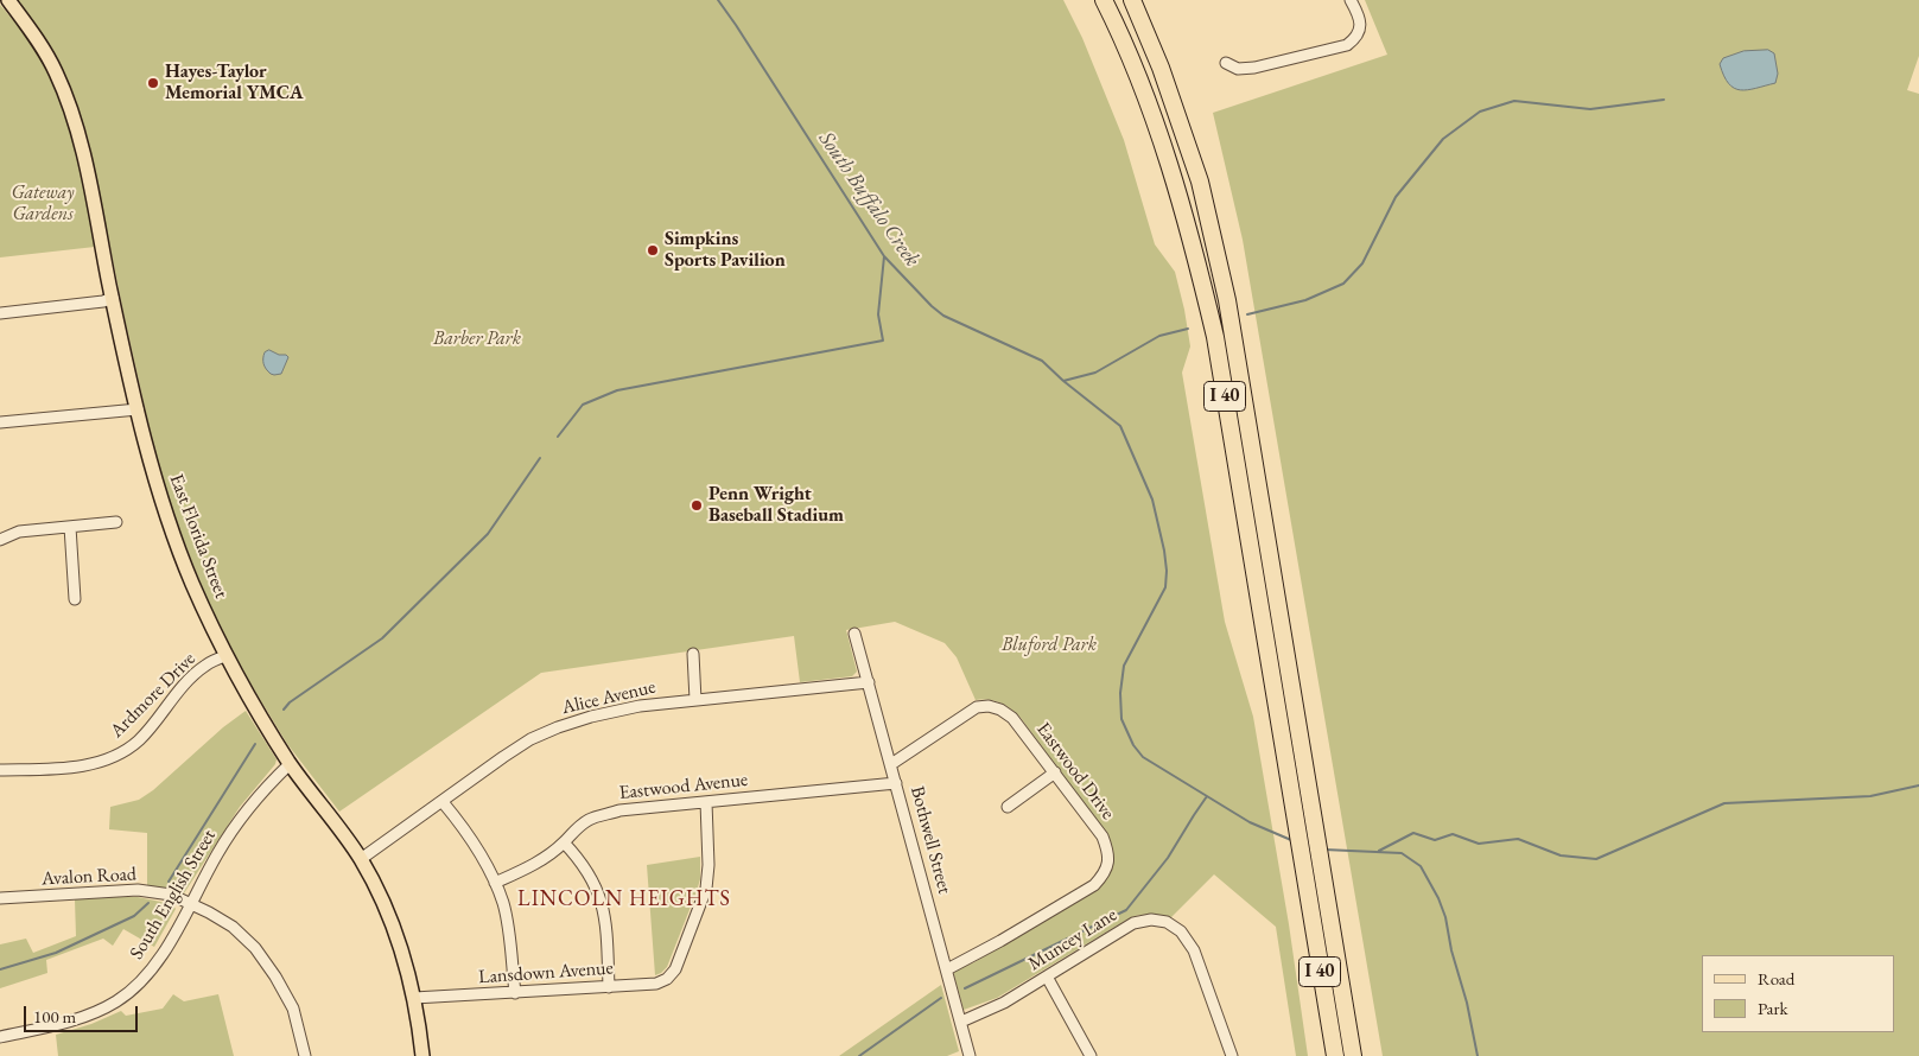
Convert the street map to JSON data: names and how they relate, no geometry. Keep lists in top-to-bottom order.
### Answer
{
  "streets": {
    "highway": ["I 40"],
    "main road": ["East Florida Street"],
    "street": [
      "Ardmore Drive",
      "Alice Avenue",
      "Eastwood Drive",
      "Eastwood Avenue",
      "Bothwell Street",
      "Avalon Road",
      "South English Street",
      "Muncey Lane",
      "Lansdown Avenue"
    ]
  },
  "crossings": [
    ["East Florida Street", "Ardmore Drive"],
    ["East Florida Street", "Alice Avenue"],
    ["East Florida Street", "South English Street"],
    ["East Florida Street", "Lansdown Avenue"],
    ["Alice Avenue", "Bothwell Street"],
    ["Eastwood Drive", "Bothwell Street"],
    ["Eastwood Avenue", "Bothwell Street"],
    ["Eastwood Avenue", "Lansdown Avenue"],
    ["Bothwell Street", "Muncey Lane"],
    ["Avalon Road", "South English Street"]
  ],
  "districts": ["LINCOLN HEIGHTS"],
  "water": ["South Buffalo Creek"],
  "parks": ["Gateway Gardens", "Barber Park", "Bluford Park"],
  "places": ["Hayes-Taylor Memorial YMCA", "Simpkins Sports Pavilion", "Penn Wright Baseball Stadium"],
  "legend": ["Road", "Park"],
  "scale_bar": "100 m"
}
